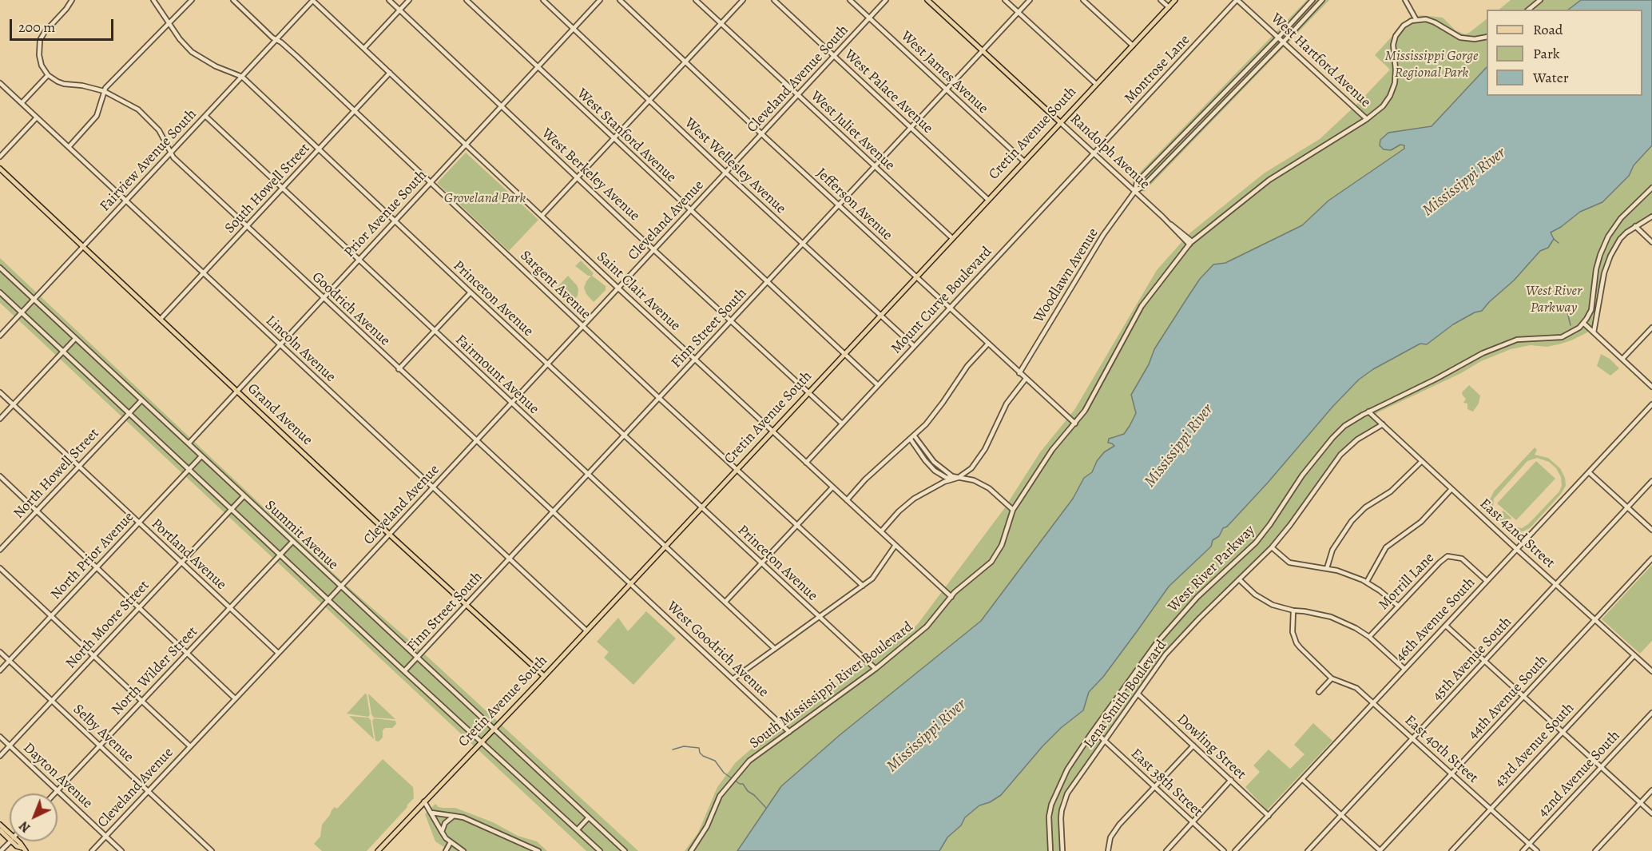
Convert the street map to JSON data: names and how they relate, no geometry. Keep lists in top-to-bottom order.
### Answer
{
  "streets": {
    "main road": ["Cretin Avenue South", "Randolph Avenue", "Grand Avenue"],
    "street": [
      "West Hartford Avenue",
      "Montrose Lane",
      "West James Avenue",
      "Cleveland Avenue South",
      "West Palace Avenue",
      "West Juliet Avenue",
      "West Stanford Avenue",
      "Fairview Avenue South",
      "West Wellesley Avenue",
      "West Berkeley Avenue",
      "South Howell Street",
      "Jefferson Avenue",
      "Prior Avenue South",
      "Cleveland Avenue",
      "Woodlawn Avenue",
      "Sargent Avenue",
      "Saint Clair Avenue",
      "Princeton Avenue",
      "Mount Curve Boulevard",
      "Goodrich Avenue",
      "Finn Street South",
      "Lincoln Avenue",
      "Fairmount Avenue",
      "North Howell Street",
      "East 42nd Street",
      "Summit Avenue",
      "Portland Avenue",
      "North Prior Avenue",
      "West River Parkway",
      "Morrill Lane",
      "46th Avenue South",
      "North Moore Street",
      "West Goodrich Avenue",
      "45th Avenue South",
      "North Wilder Street",
      "South Mississippi River Boulevard",
      "Lena Smith Boulevard",
      "44th Avenue South",
      "Selby Avenue",
      "43rd Avenue South",
      "Dowling Street",
      "East 40th Street",
      "42nd Avenue South",
      "Dayton Avenue",
      "East 38th Street"
    ]
  },
  "crossings": [
    ["West Hartford Avenue", "Montrose Lane"],
    ["West Hartford Avenue", "South Mississippi River Boulevard"],
    ["Montrose Lane", "Randolph Avenue"],
    ["Montrose Lane", "Mount Curve Boulevard"],
    ["West James Avenue", "Cleveland Avenue South"],
    ["West James Avenue", "Cretin Avenue South"],
    ["West James Avenue", "Finn Street South"],
    ["Cleveland Avenue South", "West Palace Avenue"],
    ["Cleveland Avenue South", "West Juliet Avenue"],
    ["Cleveland Avenue South", "West Wellesley Avenue"],
    ["Cleveland Avenue South", "Jefferson Avenue"],
    ["Cleveland Avenue South", "Cleveland Avenue"],
    ["West Palace Avenue", "Cretin Avenue South"],
    ["West Palace Avenue", "Finn Street South"],
    ["West Juliet Avenue", "Cretin Avenue South"],
    ["West Juliet Avenue", "Finn Street South"],
    ["Cretin Avenue South", "West Stanford Avenue"],
    ["Cretin Avenue South", "Randolph Avenue"],
    ["Cretin Avenue South", "West Wellesley Avenue"],
    ["Cretin Avenue South", "West Berkeley Avenue"],
    ["Cretin Avenue South", "Jefferson Avenue"],
    ["Cretin Avenue South", "Sargent Avenue"],
    ["Cretin Avenue South", "Saint Clair Avenue"],
    ["Cretin Avenue South", "Princeton Avenue"],
    ["Cretin Avenue South", "Goodrich Avenue"],
    ["Cretin Avenue South", "Lincoln Avenue"],
    ["Cretin Avenue South", "Fairmount Avenue"],
    ["Cretin Avenue South", "Grand Avenue"],
    ["Cretin Avenue South", "Summit Avenue"],
    ["Cretin Avenue South", "West Goodrich Avenue"],
    ["West Stanford Avenue", "Prior Avenue South"],
    ["West Stanford Avenue", "Cleveland Avenue"],
    ["West Stanford Avenue", "Mount Curve Boulevard"],
    ["West Stanford Avenue", "Finn Street South"],
    ["Randolph Avenue", "Woodlawn Avenue"],
    ["Randolph Avenue", "Mount Curve Boulevard"],
    ["Randolph Avenue", "Finn Street South"],
    ["Randolph Avenue", "South Mississippi River Boulevard"],
    ["Fairview Avenue South", "Sargent Avenue"],
    ["Fairview Avenue South", "Saint Clair Avenue"],
    ["Fairview Avenue South", "Princeton Avenue"],
    ["Fairview Avenue South", "Goodrich Avenue"],
    ["Fairview Avenue South", "Lincoln Avenue"],
    ["Fairview Avenue South", "Fairmount Avenue"],
    ["Fairview Avenue South", "Grand Avenue"],
    ["Fairview Avenue South", "Summit Avenue"],
    ["West Wellesley Avenue", "Prior Avenue South"],
    ["West Wellesley Avenue", "Cleveland Avenue"],
    ["West Wellesley Avenue", "Mount Curve Boulevard"],
    ["West Wellesley Avenue", "Finn Street South"],
    ["West Berkeley Avenue", "Prior Avenue South"],
    ["West Berkeley Avenue", "Cleveland Avenue"],
    ["West Berkeley Avenue", "Mount Curve Boulevard"],
    ["West Berkeley Avenue", "Finn Street South"],
    ["South Howell Street", "Sargent Avenue"],
    ["South Howell Street", "Saint Clair Avenue"],
    ["South Howell Street", "Princeton Avenue"],
    ["South Howell Street", "Goodrich Avenue"],
    ["South Howell Street", "Lincoln Avenue"],
    ["South Howell Street", "Fairmount Avenue"],
    ["South Howell Street", "Grand Avenue"],
    ["Jefferson Avenue", "Woodlawn Avenue"],
    ["Jefferson Avenue", "Mount Curve Boulevard"],
    ["Jefferson Avenue", "Finn Street South"],
    ["Jefferson Avenue", "South Mississippi River Boulevard"],
    ["Prior Avenue South", "Sargent Avenue"],
    ["Prior Avenue South", "Saint Clair Avenue"],
    ["Prior Avenue South", "Princeton Avenue"],
    ["Prior Avenue South", "Goodrich Avenue"],
    ["Prior Avenue South", "Lincoln Avenue"],
    ["Prior Avenue South", "Fairmount Avenue"],
    ["Prior Avenue South", "Grand Avenue"],
    ["Prior Avenue South", "Summit Avenue"],
    ["Cleveland Avenue", "Sargent Avenue"],
    ["Cleveland Avenue", "Saint Clair Avenue"],
    ["Cleveland Avenue", "Princeton Avenue"],
    ["Cleveland Avenue", "Goodrich Avenue"],
    ["Cleveland Avenue", "Lincoln Avenue"],
    ["Cleveland Avenue", "Fairmount Avenue"],
    ["Cleveland Avenue", "Grand Avenue"],
    ["Cleveland Avenue", "Summit Avenue"],
    ["Cleveland Avenue", "Portland Avenue"],
    ["Cleveland Avenue", "Selby Avenue"],
    ["Cleveland Avenue", "Dayton Avenue"],
    ["Sargent Avenue", "Finn Street South"],
    ["Saint Clair Avenue", "Mount Curve Boulevard"],
    ["Saint Clair Avenue", "Finn Street South"],
    ["Saint Clair Avenue", "South Mississippi River Boulevard"],
    ["Princeton Avenue", "Finn Street South"],
    ["Princeton Avenue", "South Mississippi River Boulevard"],
    ["Goodrich Avenue", "Finn Street South"],
    ["Goodrich Avenue", "West Goodrich Avenue"],
    ["Finn Street South", "Lincoln Avenue"],
    ["Finn Street South", "Fairmount Avenue"],
    ["Finn Street South", "Grand Avenue"],
    ["Finn Street South", "Summit Avenue"],
    ["North Howell Street", "Summit Avenue"],
    ["North Howell Street", "Portland Avenue"],
    ["East 42nd Street", "West River Parkway"],
    ["East 42nd Street", "46th Avenue South"],
    ["East 42nd Street", "45th Avenue South"],
    ["East 42nd Street", "Lena Smith Boulevard"],
    ["East 42nd Street", "44th Avenue South"],
    ["East 42nd Street", "43rd Avenue South"],
    ["Summit Avenue", "North Prior Avenue"],
    ["Summit Avenue", "North Moore Street"],
    ["Summit Avenue", "North Wilder Street"],
    ["Portland Avenue", "North Prior Avenue"],
    ["Portland Avenue", "North Moore Street"],
    ["Portland Avenue", "North Wilder Street"],
    ["North Prior Avenue", "Selby Avenue"],
    ["West River Parkway", "East 38th Street"],
    ["Morrill Lane", "46th Avenue South"],
    ["46th Avenue South", "Dowling Street"],
    ["46th Avenue South", "East 40th Street"],
    ["North Moore Street", "Selby Avenue"],
    ["North Moore Street", "Dayton Avenue"],
    ["West Goodrich Avenue", "South Mississippi River Boulevard"],
    ["45th Avenue South", "East 40th Street"],
    ["North Wilder Street", "Selby Avenue"],
    ["North Wilder Street", "Dayton Avenue"],
    ["Lena Smith Boulevard", "Dowling Street"],
    ["Lena Smith Boulevard", "East 38th Street"],
    ["44th Avenue South", "East 40th Street"],
    ["43rd Avenue South", "East 40th Street"],
    ["East 40th Street", "42nd Avenue South"]
  ],
  "water": ["Mississippi River"],
  "parks": ["Mississippi Gorge Regional Park", "Groveland Park", "West River Parkway"],
  "legend": ["Road", "Park", "Water"],
  "scale_bar": "200 m",
  "north": "bottom left"
}
